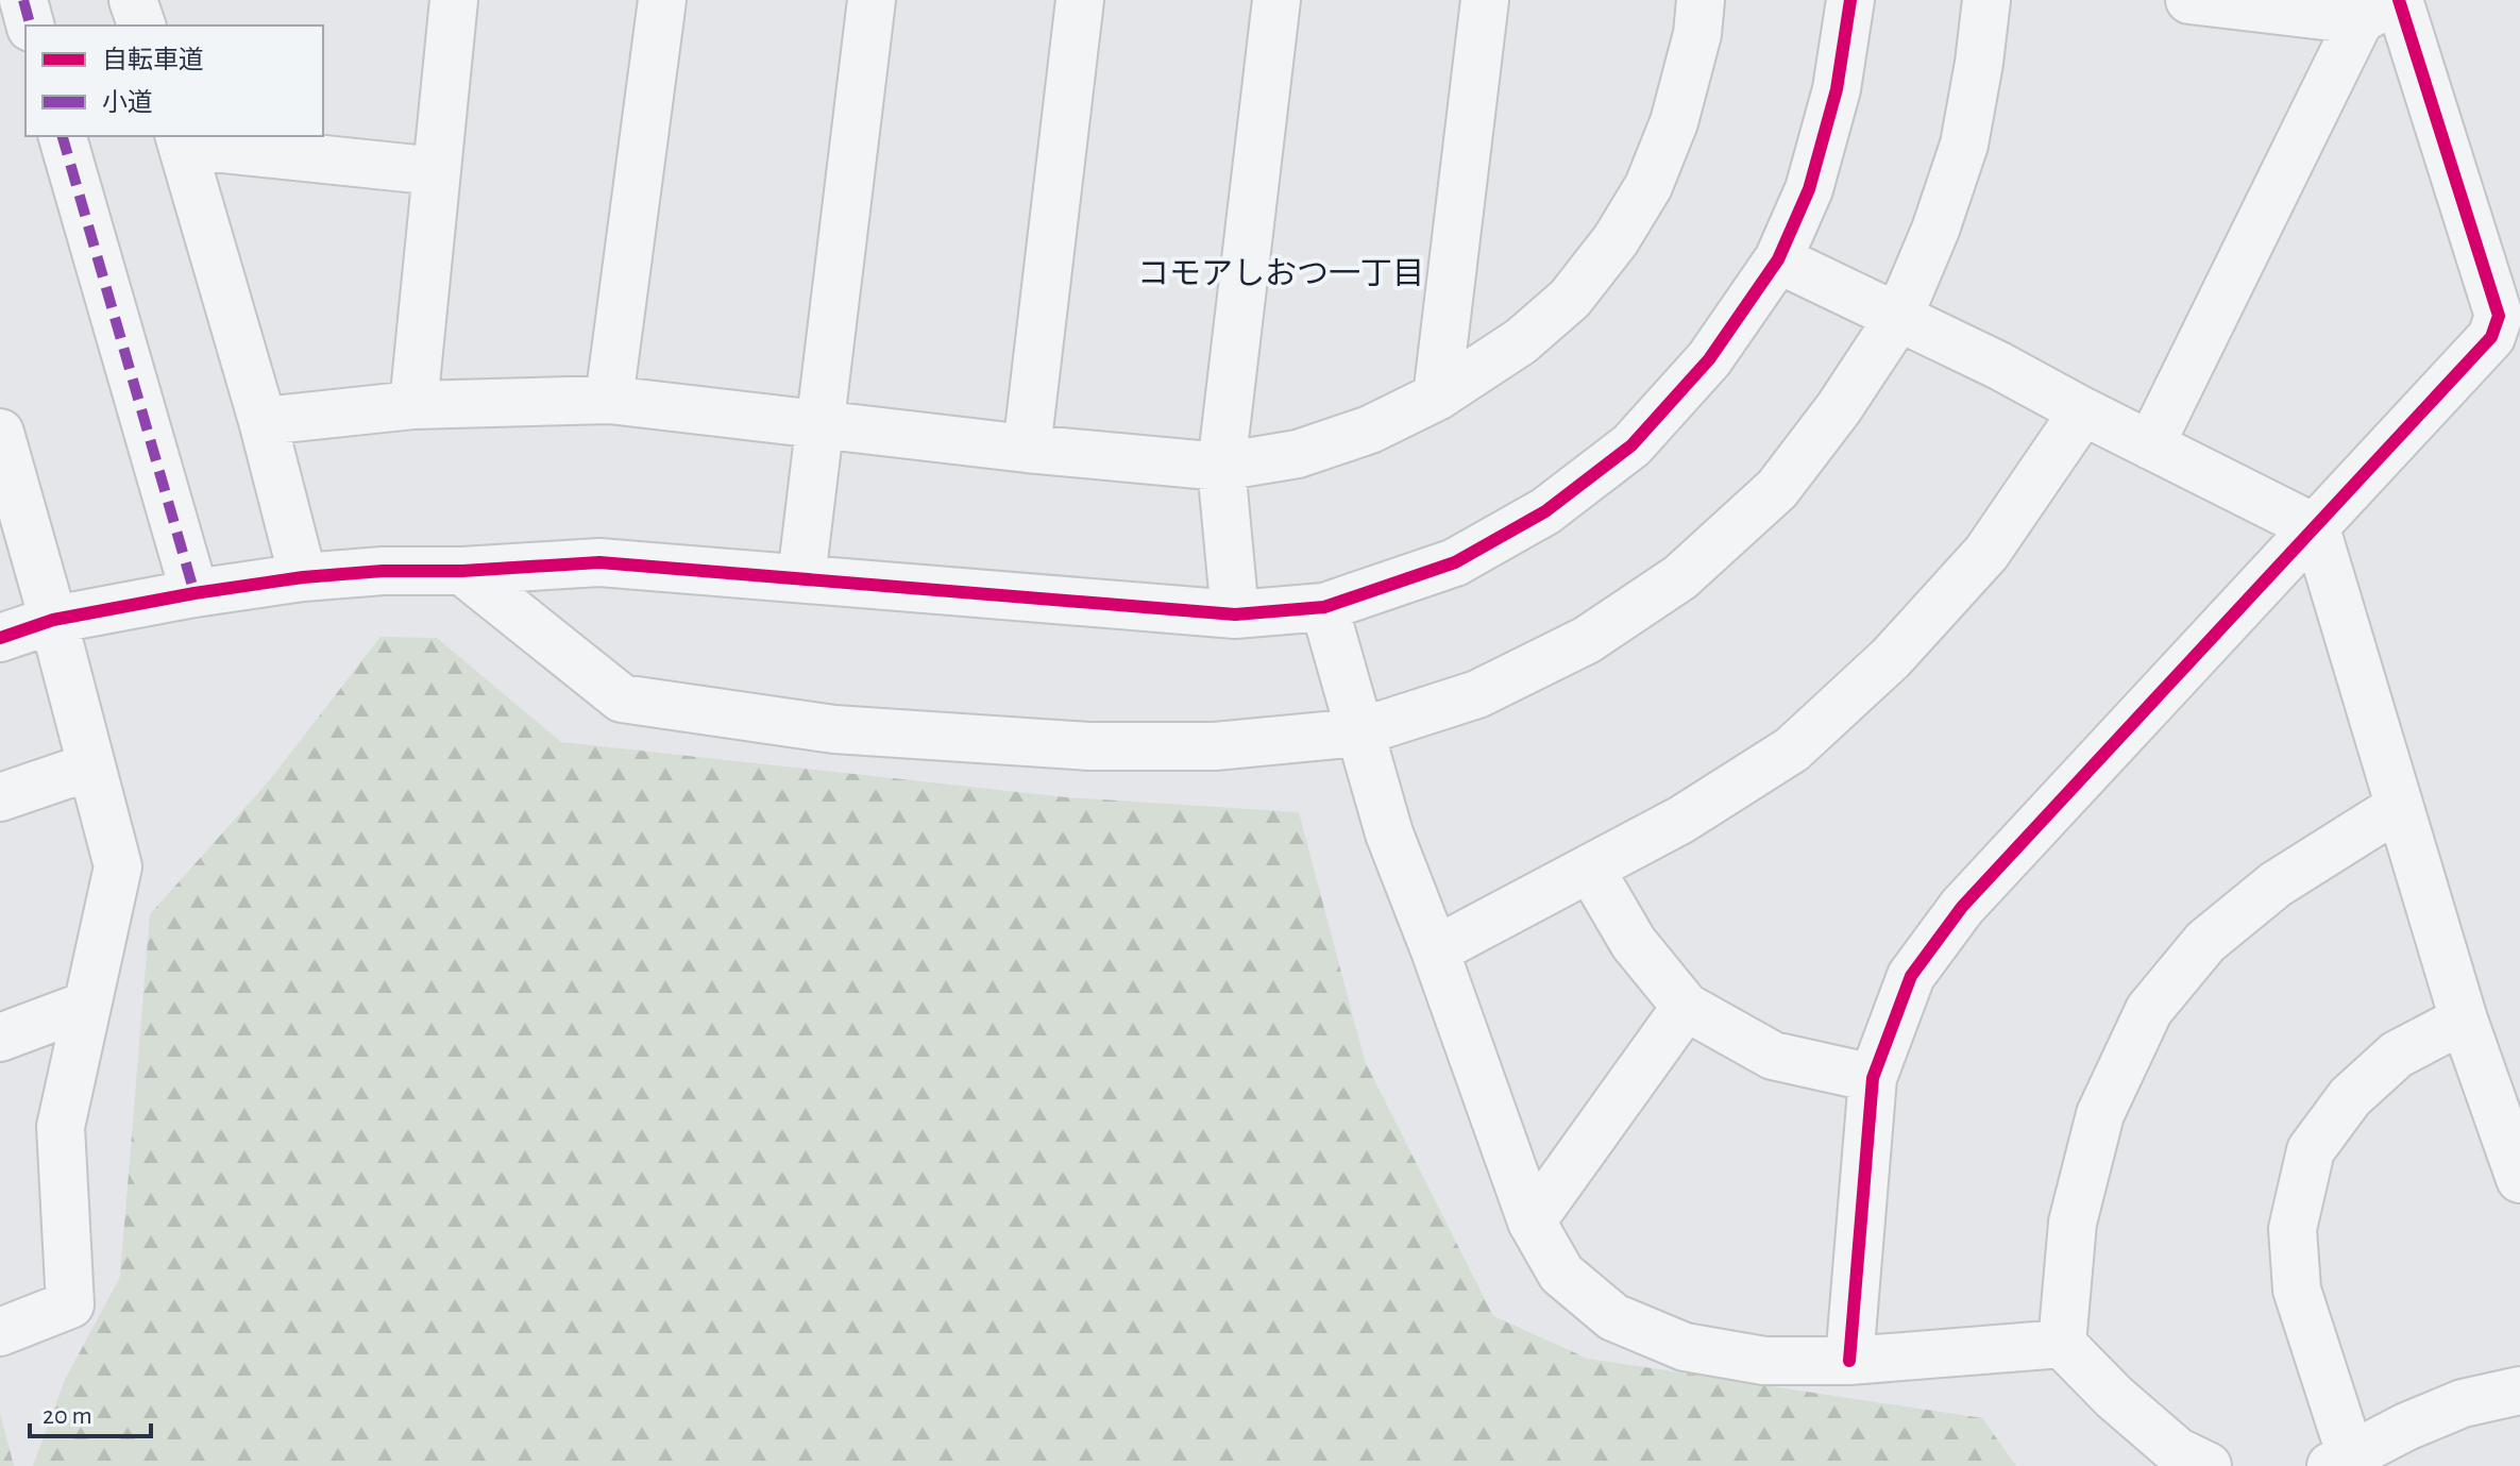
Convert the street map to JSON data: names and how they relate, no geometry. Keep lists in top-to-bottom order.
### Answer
{
  "districts": ["コモアしおつ一丁目"],
  "legend": ["自転車道", "小道"],
  "scale_bar": "20 m"
}
